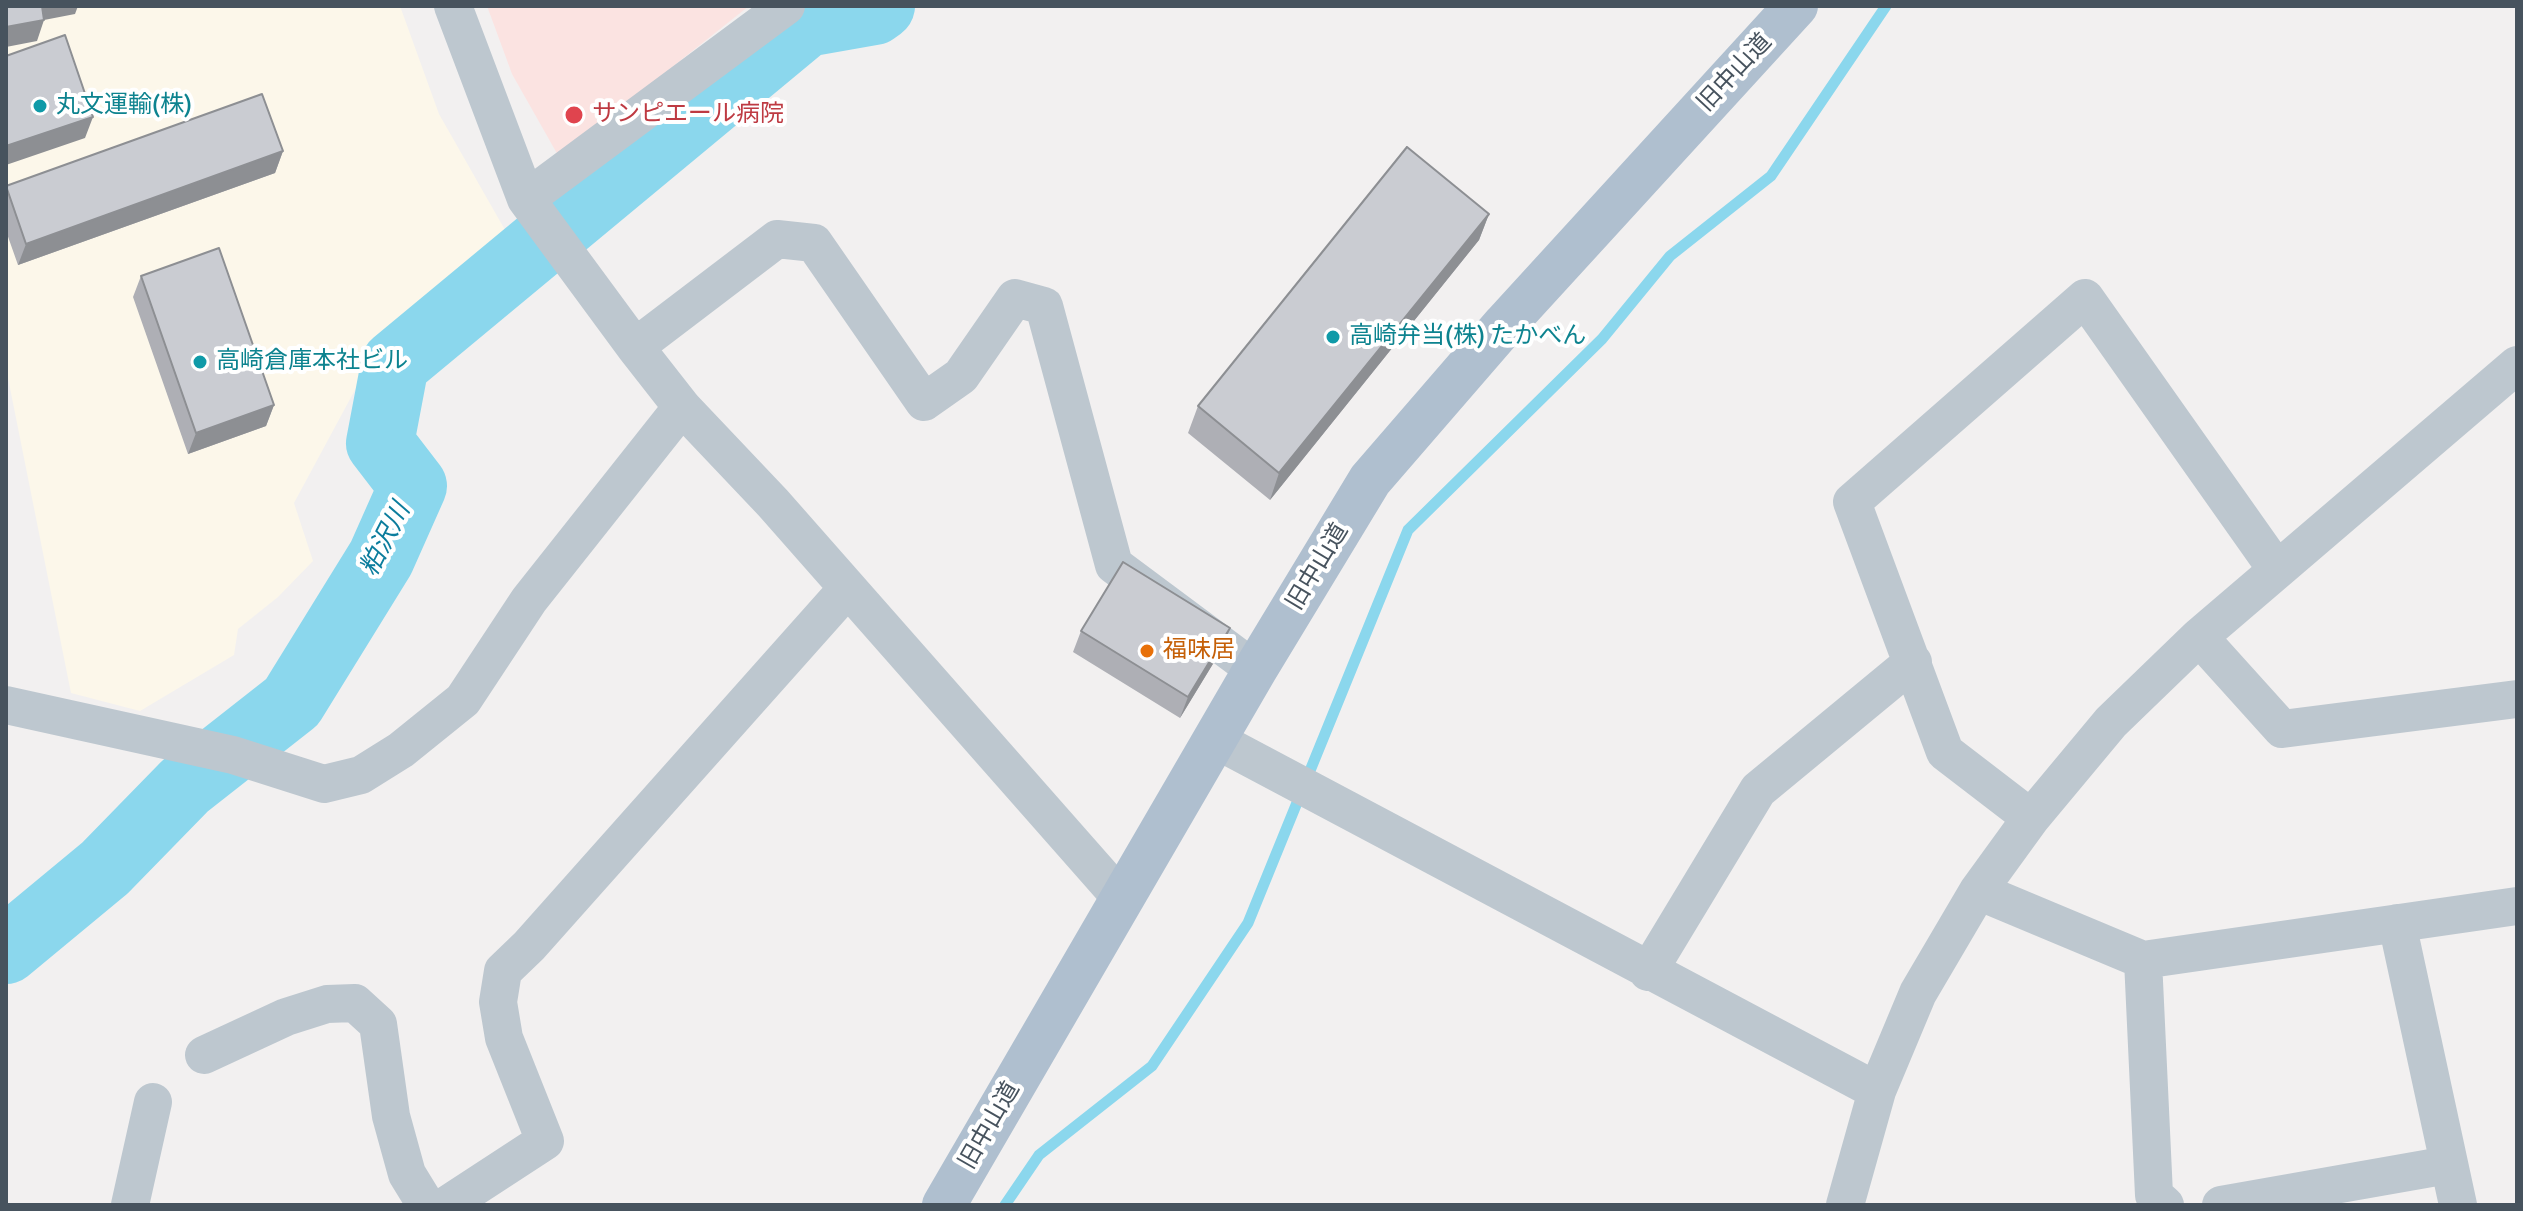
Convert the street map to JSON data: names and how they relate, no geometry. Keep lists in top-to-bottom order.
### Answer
{
  "streets": {
    "main road": ["旧中山道"]
  },
  "water": ["粕沢川"],
  "places": [
    "丸文運輸(株)",
    "サンピエール病院",
    "高崎弁当(株) たかべん",
    "高崎倉庫本社ビル",
    "福味居"
  ]
}
